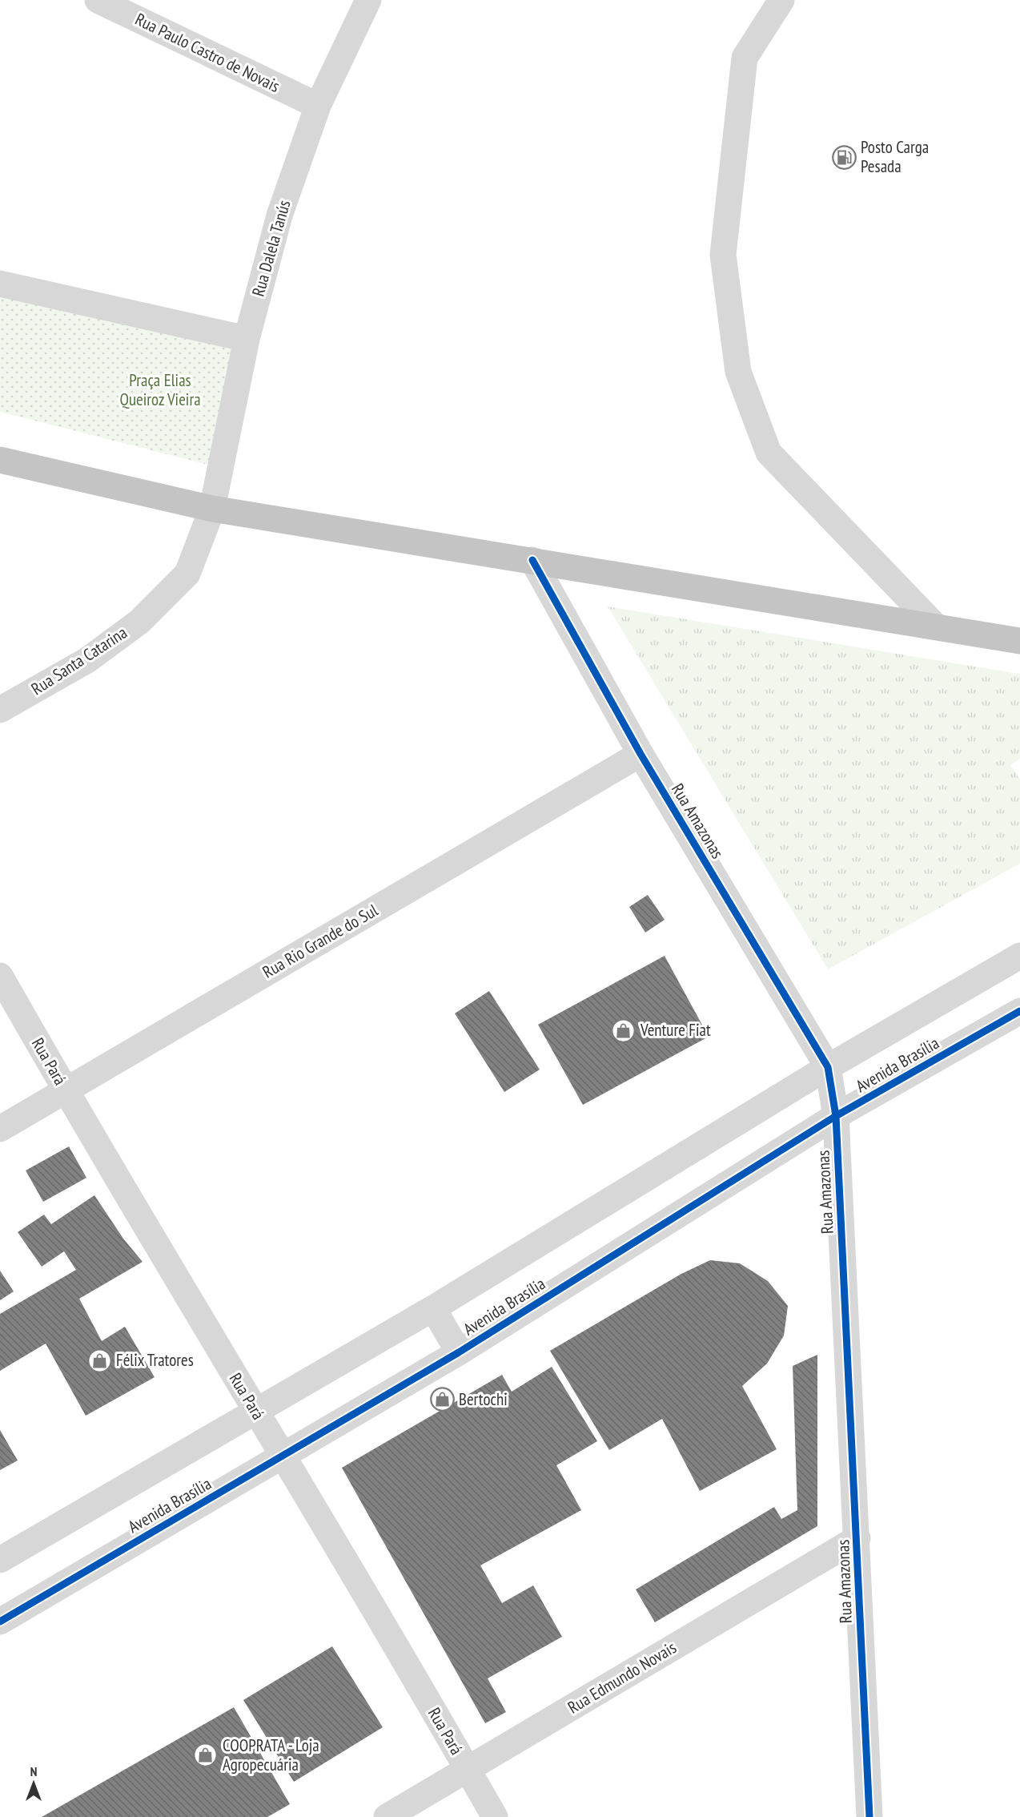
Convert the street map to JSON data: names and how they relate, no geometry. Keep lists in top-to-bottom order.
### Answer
{
  "streets": {
    "street": [
      "Rua Paulo Castro de Novais",
      "Rua Dalela Tanús",
      "Rua Santa Catarina",
      "Rua Amazonas",
      "Rua Rio Grande do Sul",
      "Rua Pará",
      "Avenida Brasília",
      "Rua Edmundo Novais"
    ]
  },
  "crossings": [
    ["Rua Paulo Castro de Novais", "Rua Dalela Tanús"],
    ["Rua Dalela Tanús", "Rua Santa Catarina"],
    ["Rua Amazonas", "Rua Rio Grande do Sul"],
    ["Rua Amazonas", "Avenida Brasília"],
    ["Rua Amazonas", "Rua Edmundo Novais"],
    ["Rua Rio Grande do Sul", "Rua Pará"],
    ["Rua Pará", "Avenida Brasília"],
    ["Rua Pará", "Rua Edmundo Novais"]
  ],
  "parks": ["Praça Elias Queiroz Vieira"],
  "places": {
    "fuel station": ["Posto Carga Pesada"],
    "shop": [
      "Venture Fiat",
      "Félix Tratores",
      "Bertochi",
      "COOPRATA - Loja Agropecuária"
    ]
  },
  "north": "top"
}
